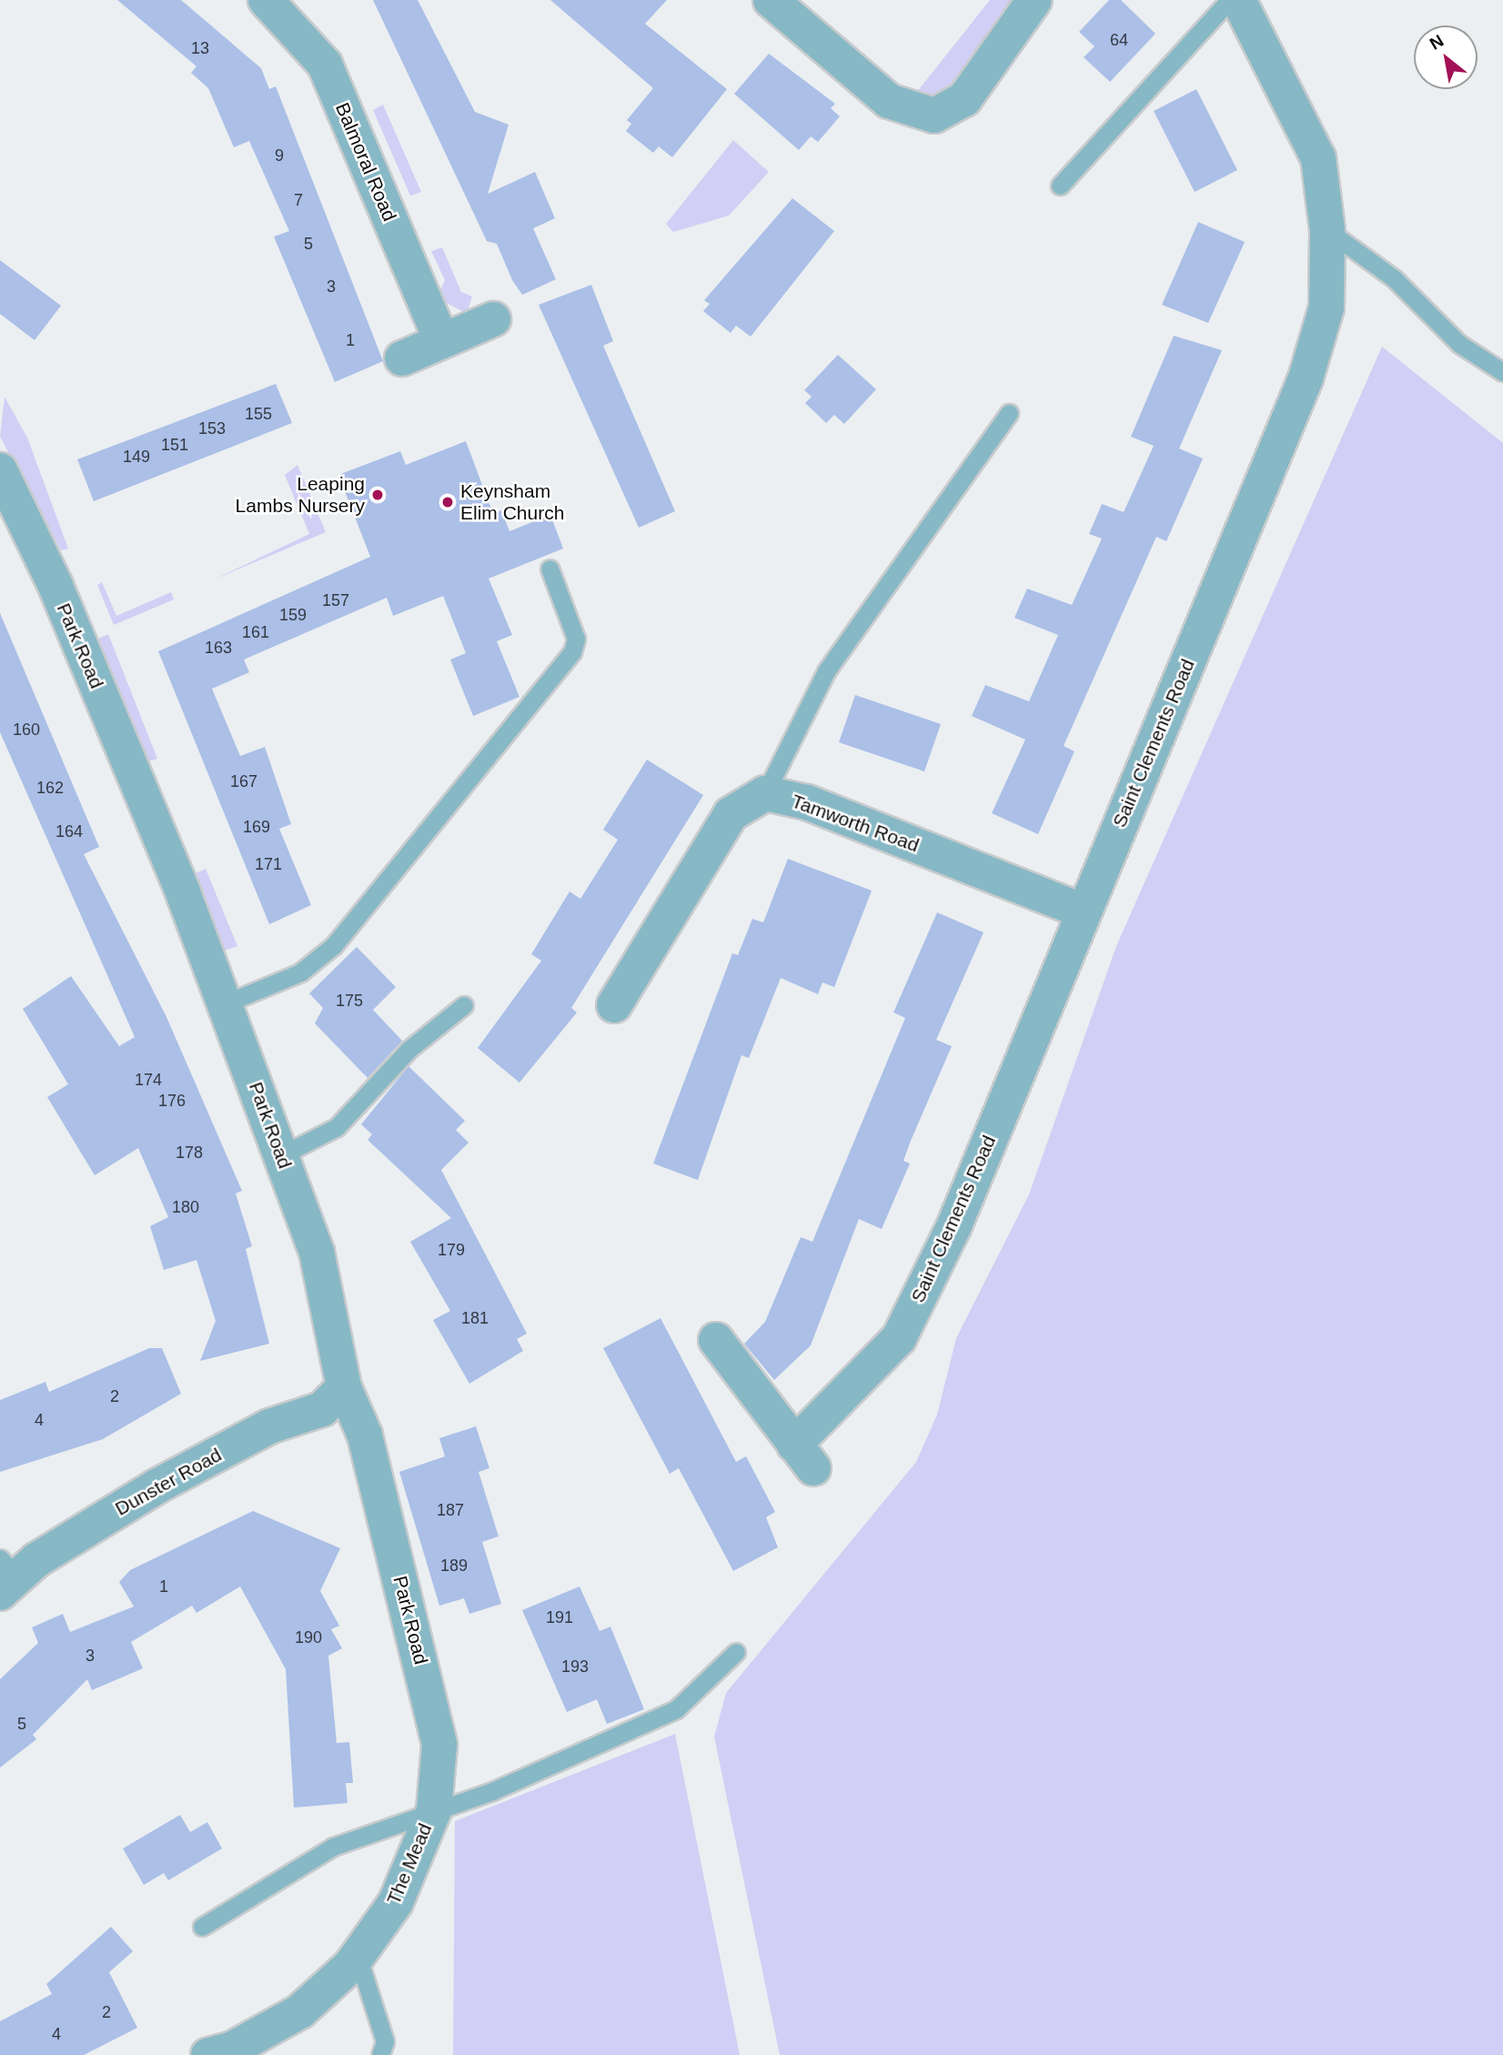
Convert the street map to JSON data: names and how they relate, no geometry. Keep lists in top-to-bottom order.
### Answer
{
  "streets": {
    "street": [
      "Balmoral Road",
      "Park Road",
      "Saint Clements Road",
      "Tamworth Road",
      "Dunster Road",
      "The Mead"
    ]
  },
  "crossings": [
    ["Park Road", "Dunster Road"],
    ["Park Road", "The Mead"],
    ["Saint Clements Road", "Tamworth Road"]
  ],
  "places": ["Leaping Lambs Nursery", "Keynsham Elim Church"],
  "house_numbers": [
    "64",
    "13",
    "9",
    "7",
    "5",
    "3",
    "1",
    "155",
    "153",
    "151",
    "149",
    "157",
    "159",
    "161",
    "163",
    "160",
    "167",
    "162",
    "169",
    "164",
    "171",
    "175",
    "174",
    "176",
    "178",
    "180",
    "179",
    "181",
    "2",
    "4",
    "187",
    "189",
    "1",
    "191",
    "190",
    "3",
    "193",
    "5",
    "2",
    "4"
  ],
  "north": "top left"
}
